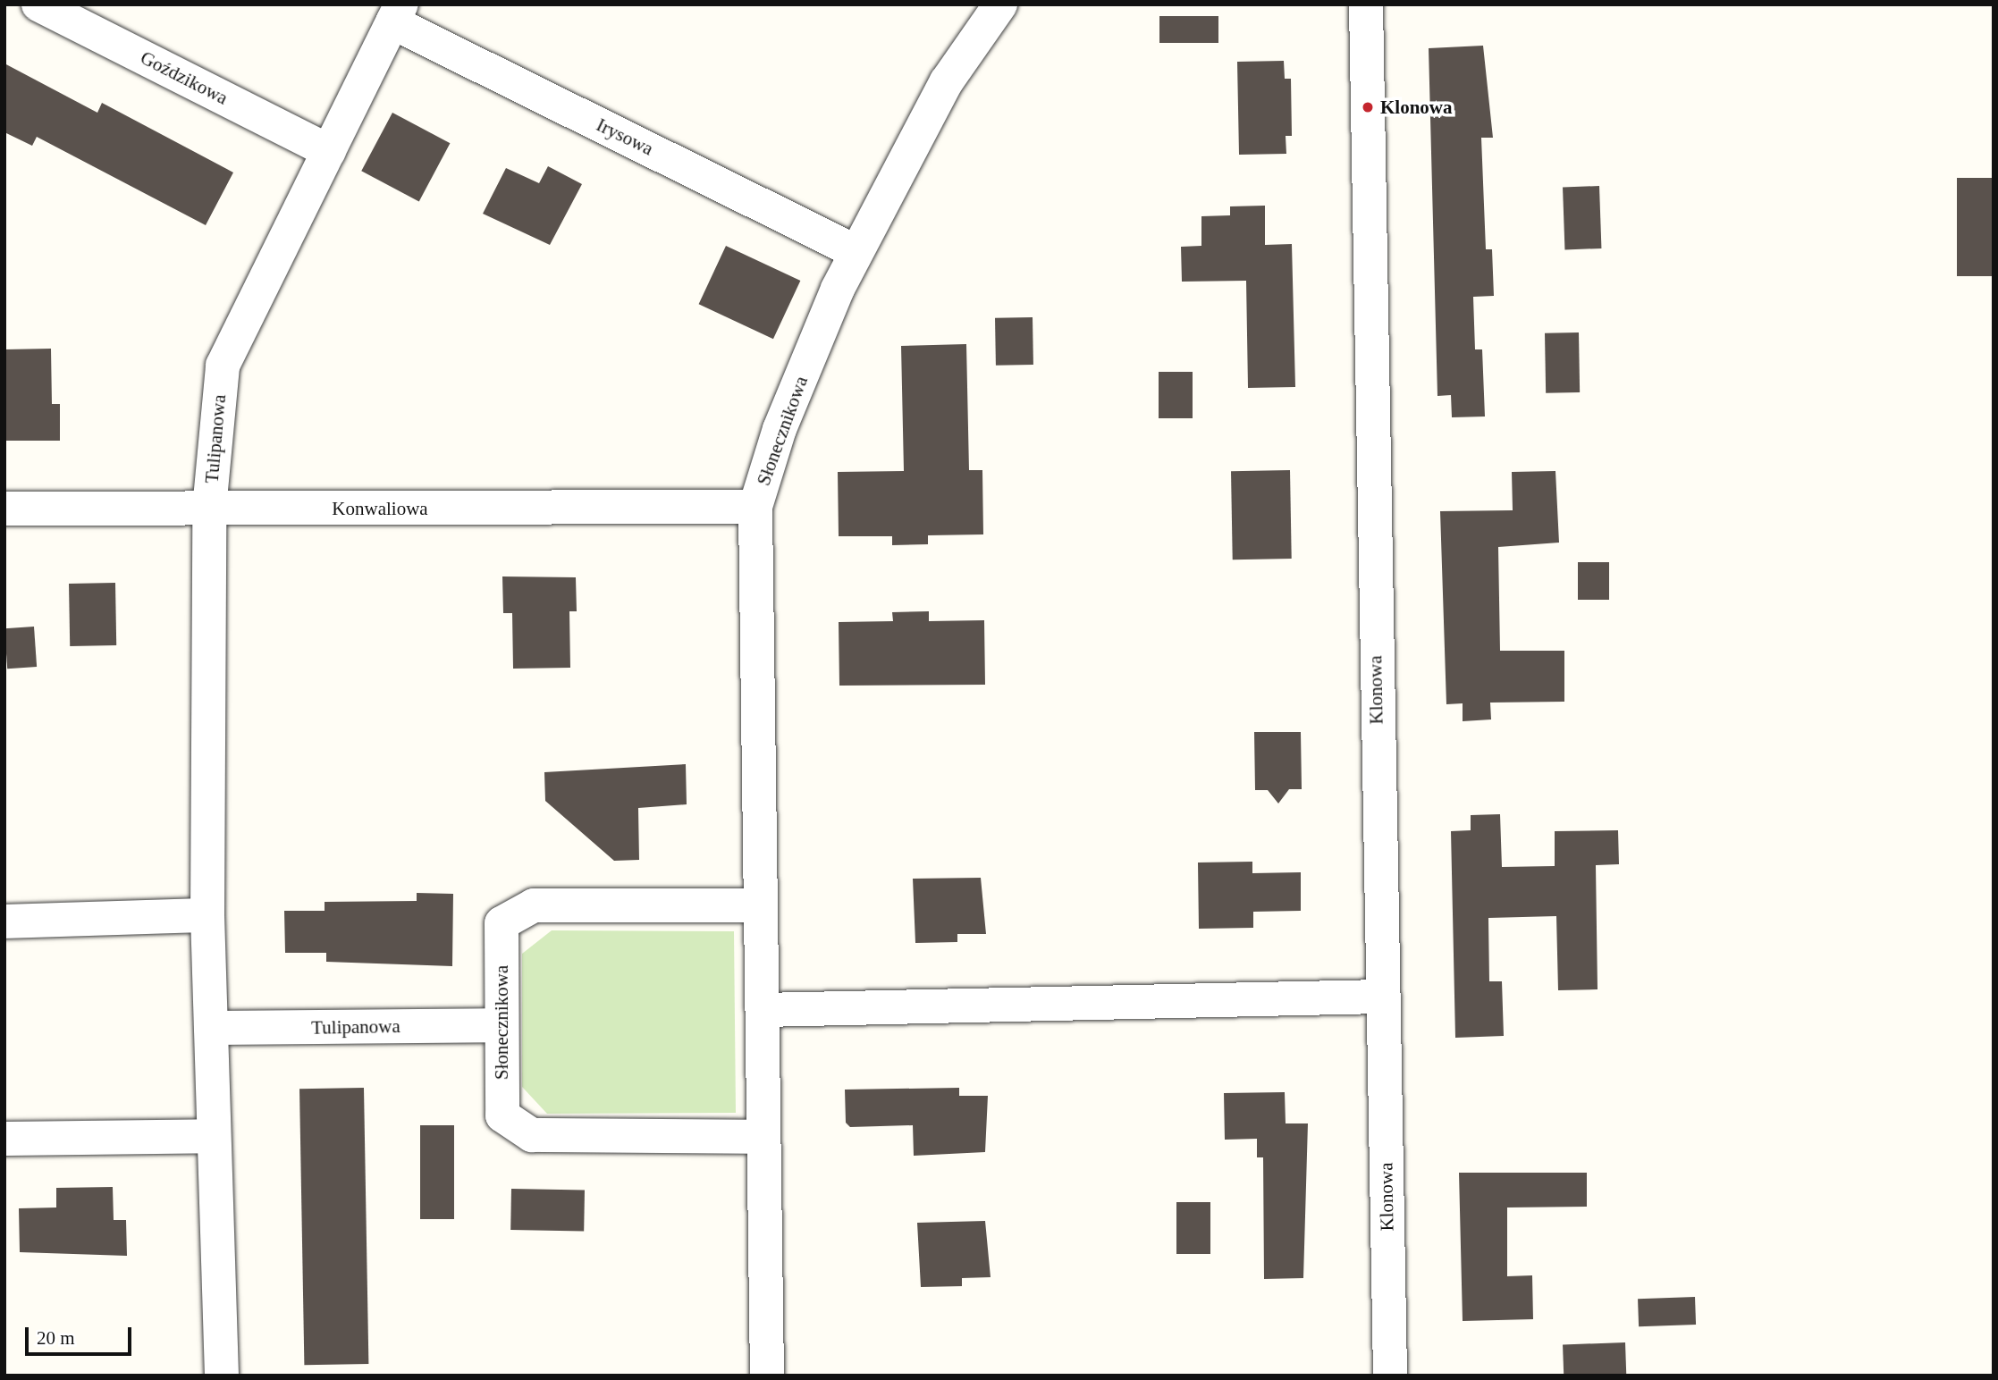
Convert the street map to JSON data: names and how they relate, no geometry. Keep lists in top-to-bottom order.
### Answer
{
  "streets": {
    "street": [
      "Goździkowa",
      "Irysowa",
      "Słonecznikowa",
      "Tulipanowa",
      "Konwaliowa",
      "Klonowa"
    ]
  },
  "crossings": [
    ["Goździkowa", "Tulipanowa"],
    ["Irysowa", "Słonecznikowa"],
    ["Irysowa", "Tulipanowa"],
    ["Słonecznikowa", "Tulipanowa"],
    ["Słonecznikowa", "Konwaliowa"],
    ["Tulipanowa", "Konwaliowa"]
  ],
  "places": ["Klonowa"],
  "scale_bar": "20 m"
}
